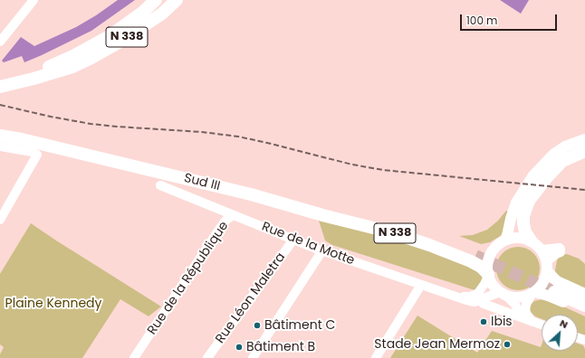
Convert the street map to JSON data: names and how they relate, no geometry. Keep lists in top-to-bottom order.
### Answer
{
  "streets": {
    "highway": ["N 338", "Sud III"],
    "street": ["Rue de la Motte", "Rue de la République", "Rue Léon Maletra"]
  },
  "crossings": [
    ["N 338", "Sud III"],
    ["N 338", "Rue de la Motte"],
    ["Rue de la Motte", "Rue de la République"],
    ["Rue de la Motte", "Rue Léon Maletra"]
  ],
  "parks": ["Plaine Kennedy"],
  "places": [
    "Ibis",
    "Bâtiment C",
    "Stade Jean Mermoz",
    "Bâtiment B"
  ],
  "scale_bar": "100 m",
  "north": "top right"
}
